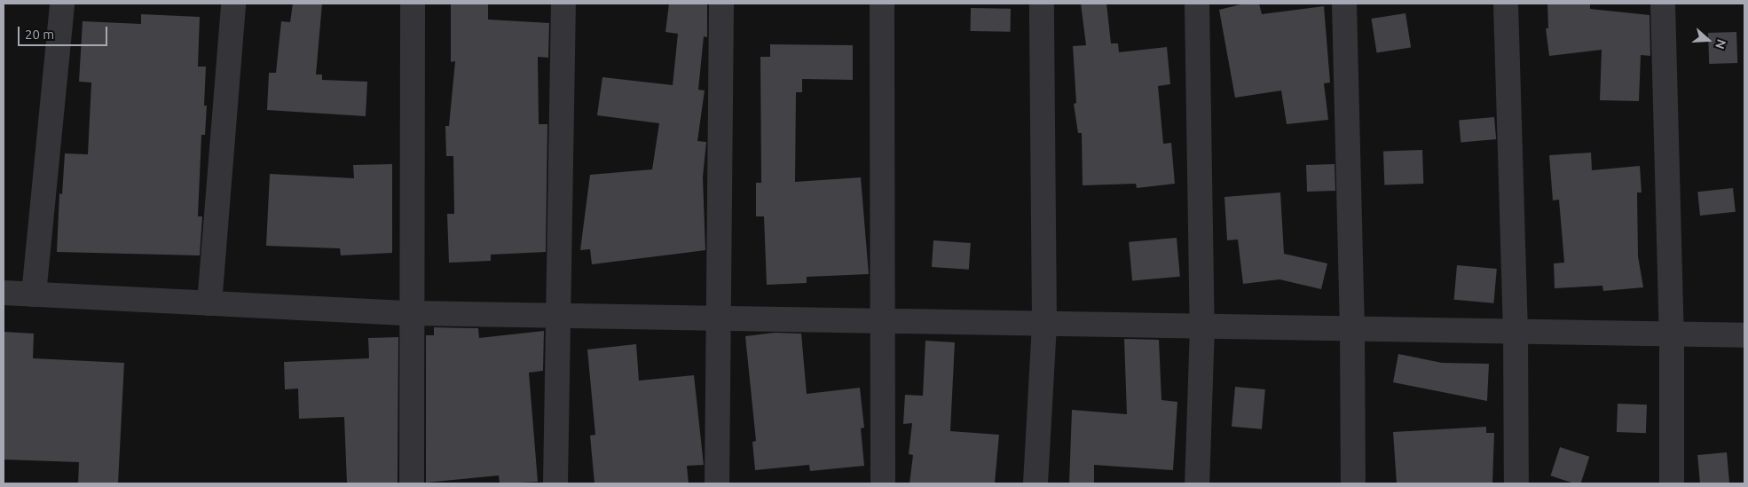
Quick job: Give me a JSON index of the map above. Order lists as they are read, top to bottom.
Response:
{
  "scale_bar": "20 m",
  "north": "right"
}
